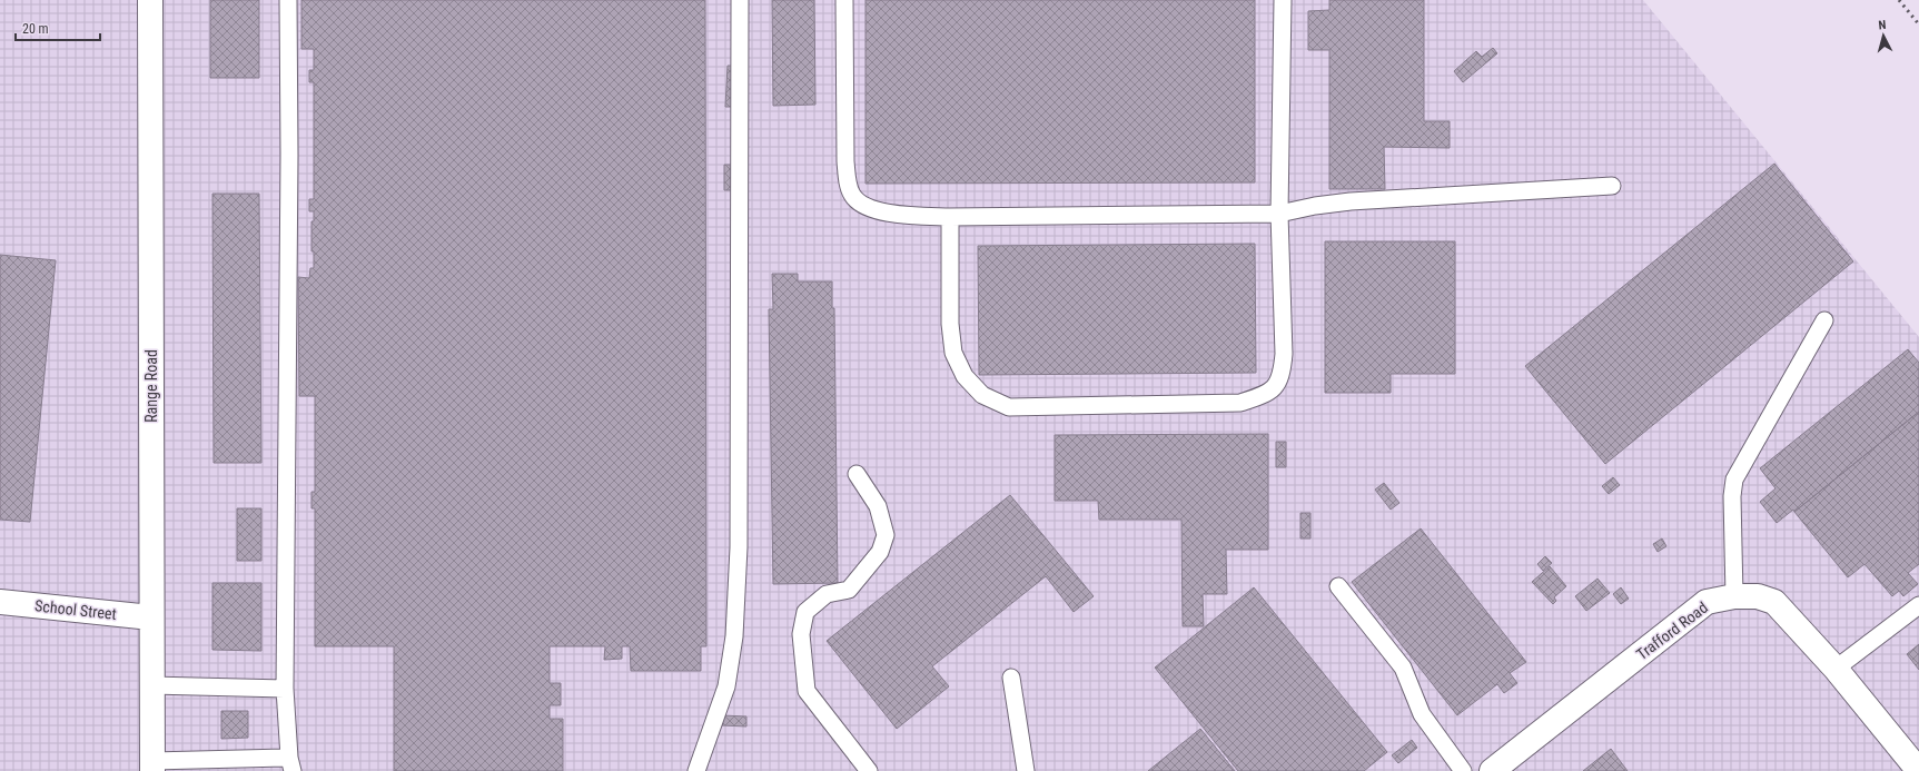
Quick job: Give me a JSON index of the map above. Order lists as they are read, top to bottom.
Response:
{
  "streets": {
    "street": ["Range Road", "School Street", "Trafford Road"]
  },
  "crossings": [
    ["Range Road", "School Street"]
  ],
  "scale_bar": "20 m",
  "north": "top"
}
